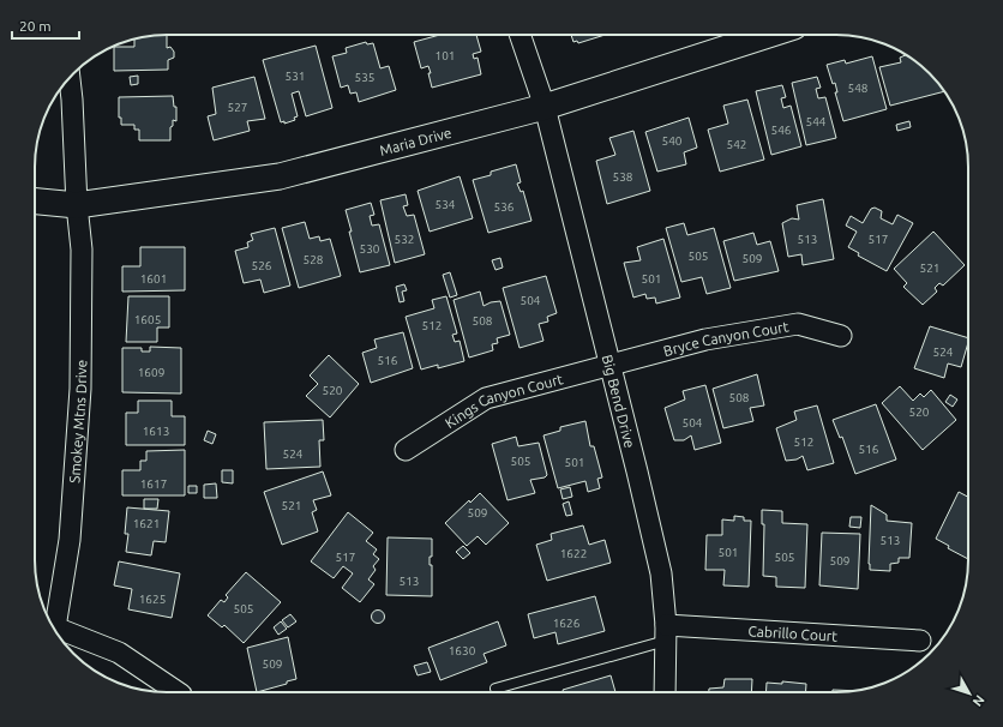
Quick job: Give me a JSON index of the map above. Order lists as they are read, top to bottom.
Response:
{
  "streets": {
    "street": [
      "Maria Drive",
      "Bryce Canyon Court",
      "Kings Canyon Court",
      "Big Bend Drive",
      "Smokey Mtns Drive",
      "Cabrillo Court"
    ]
  },
  "crossings": [
    ["Maria Drive", "Big Bend Drive"],
    ["Maria Drive", "Smokey Mtns Drive"],
    ["Bryce Canyon Court", "Kings Canyon Court"],
    ["Bryce Canyon Court", "Big Bend Drive"],
    ["Kings Canyon Court", "Big Bend Drive"],
    ["Big Bend Drive", "Cabrillo Court"]
  ],
  "house_numbers": [
    "101",
    "531",
    "535",
    "548",
    "527",
    "544",
    "546",
    "540",
    "542",
    "538",
    "534",
    "536",
    "532",
    "513",
    "517",
    "530",
    "505",
    "509",
    "528",
    "526",
    "521",
    "1601",
    "501",
    "504",
    "1605",
    "508",
    "512",
    "524",
    "516",
    "1609",
    "520",
    "508",
    "520",
    "504",
    "1613",
    "512",
    "516",
    "524",
    "505",
    "501",
    "1617",
    "521",
    "509",
    "1621",
    "513",
    "501",
    "1622",
    "517",
    "505",
    "509",
    "513",
    "1625",
    "505",
    "1626",
    "1630",
    "509"
  ],
  "scale_bar": "20 m",
  "north": "bottom right"
}
